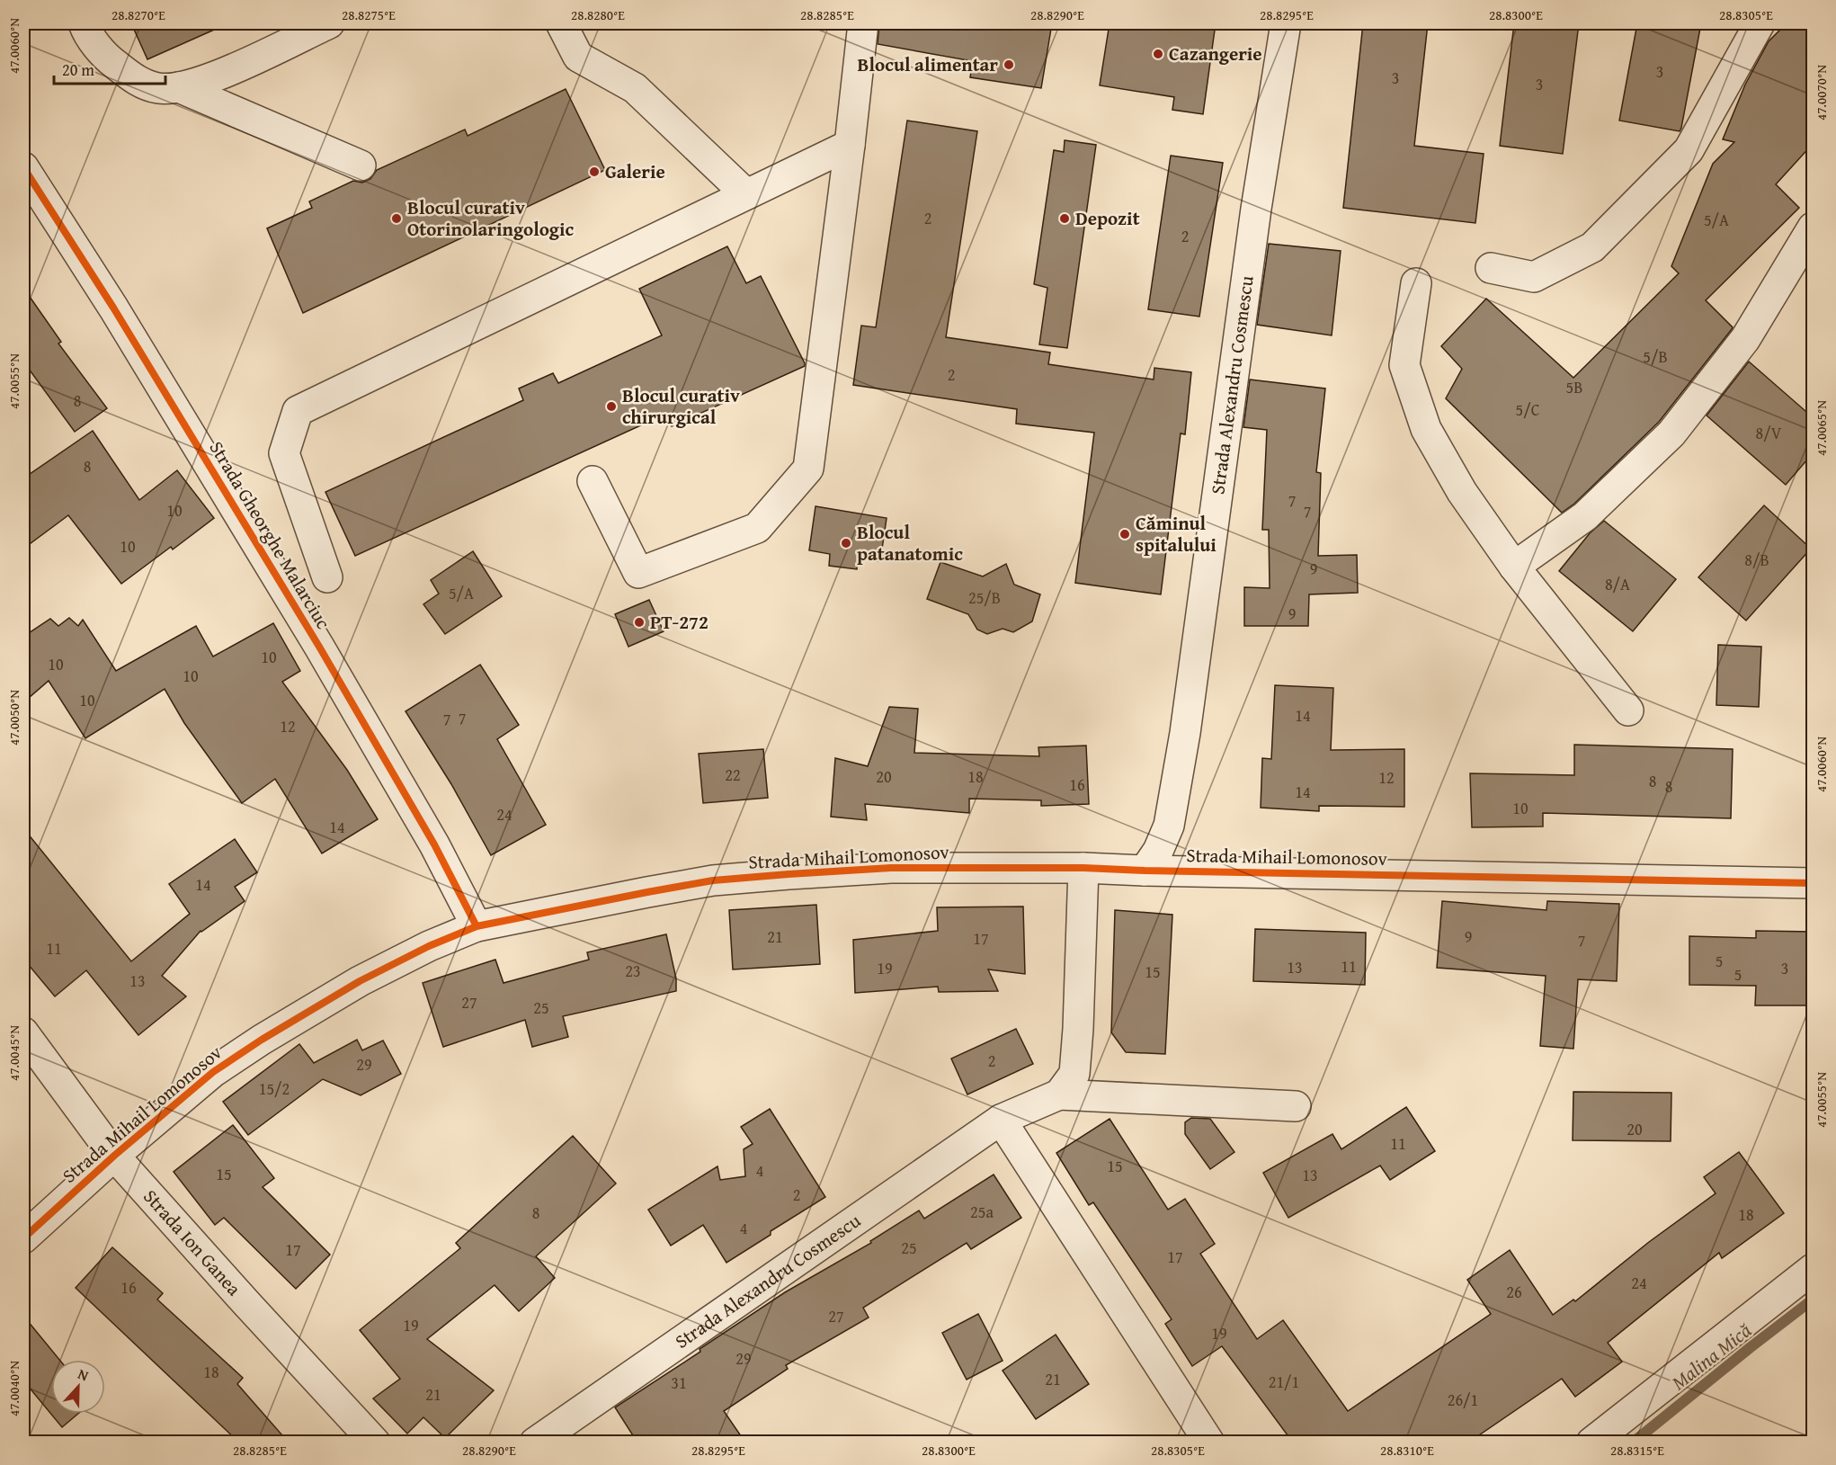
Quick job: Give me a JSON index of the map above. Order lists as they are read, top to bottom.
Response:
{
  "streets": {
    "street": [
      "Strada Alexandru Cosmescu",
      "Strada Gheorghe Malarciuc",
      "Strada Mihail Lomonosov",
      "Strada Ion Ganea"
    ]
  },
  "crossings": [
    ["Strada Alexandru Cosmescu", "Strada Mihail Lomonosov"],
    ["Strada Gheorghe Malarciuc", "Strada Mihail Lomonosov"],
    ["Strada Mihail Lomonosov", "Strada Ion Ganea"]
  ],
  "water": ["Malina Mică"],
  "places": [
    "Cazangerie",
    "Blocul alimentar",
    "Galerie",
    "Blocul curativ Otorinolaringologic",
    "Depozit",
    "Blocul curativ chirurgical",
    "Căminul spitalului",
    "Blocul patanatomic",
    "PT-272"
  ],
  "house_numbers": [
    "3",
    "3",
    "3",
    "2",
    "5/A",
    "2",
    "5/B",
    "2",
    "5B",
    "8",
    "5/C",
    "8/V",
    "8",
    "7",
    "10",
    "7",
    "10",
    "8/B",
    "9",
    "8/A",
    "5/A",
    "25/B",
    "9",
    "10",
    "10",
    "10",
    "10",
    "14",
    "7",
    "7",
    "12",
    "22",
    "20",
    "18",
    "12",
    "8",
    "16",
    "8",
    "14",
    "10",
    "24",
    "14",
    "14",
    "21",
    "9",
    "17",
    "7",
    "11",
    "5",
    "11",
    "13",
    "19",
    "3",
    "23",
    "15",
    "5",
    "13",
    "27",
    "25",
    "2",
    "29",
    "15/2",
    "20",
    "11",
    "15",
    "4",
    "15",
    "13",
    "2",
    "25a",
    "8",
    "18",
    "4",
    "25",
    "17",
    "17",
    "24",
    "16",
    "26",
    "27",
    "19",
    "19",
    "29",
    "18",
    "21",
    "21/1",
    "31",
    "21",
    "26/1"
  ],
  "scale_bar": "20 m",
  "north": "top",
  "coordinates": [
    "28.8270°E",
    "28.8275°E",
    "28.8280°E",
    "28.8285°E",
    "28.8290°E",
    "28.8295°E",
    "28.8300°E",
    "28.8305°E",
    "47.0060°N",
    "47.0070°N",
    "47.0055°N",
    "47.0065°N",
    "47.0050°N",
    "47.0045°N",
    "47.0040°N",
    "28.8310°E",
    "28.8315°E"
  ]
}
